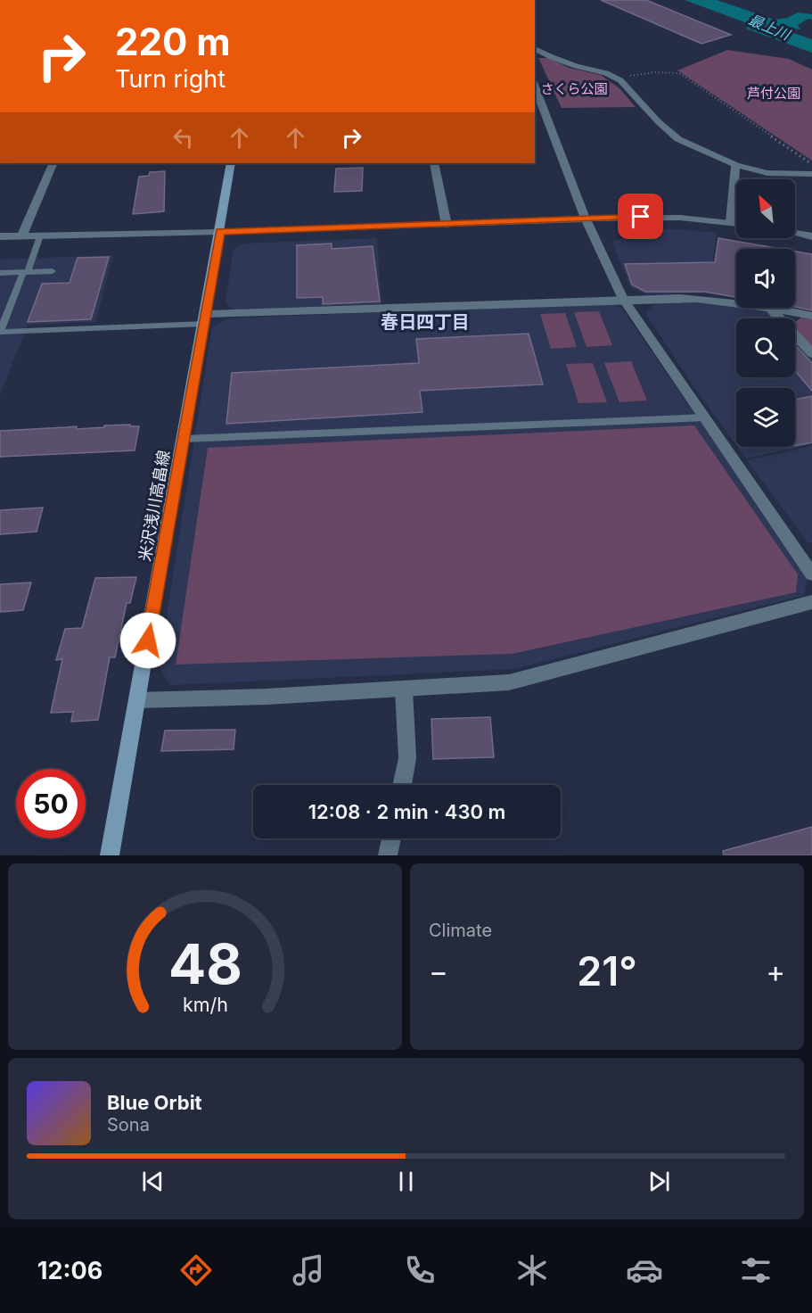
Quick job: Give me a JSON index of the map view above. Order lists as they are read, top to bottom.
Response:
{
  "streets": {
    "main road": ["米沢浅川高畠線"]
  },
  "districts": ["春日四丁目"],
  "water": ["最上川"],
  "parks": ["さくら公園", "芦付公園"],
  "north": "top left",
  "page": {
    "turn": ["220 m", "Turn right"],
    "limit": "50",
    "trip": "12:08 · 2 min · 430 m",
    "tile": "Climate",
    "heat": ["−", "21°", "+"],
    "song": ["Blue Orbit", "Sona"],
    "tabs": "12:06",
    "gauge": ["48", "km/h"]
  }
}
